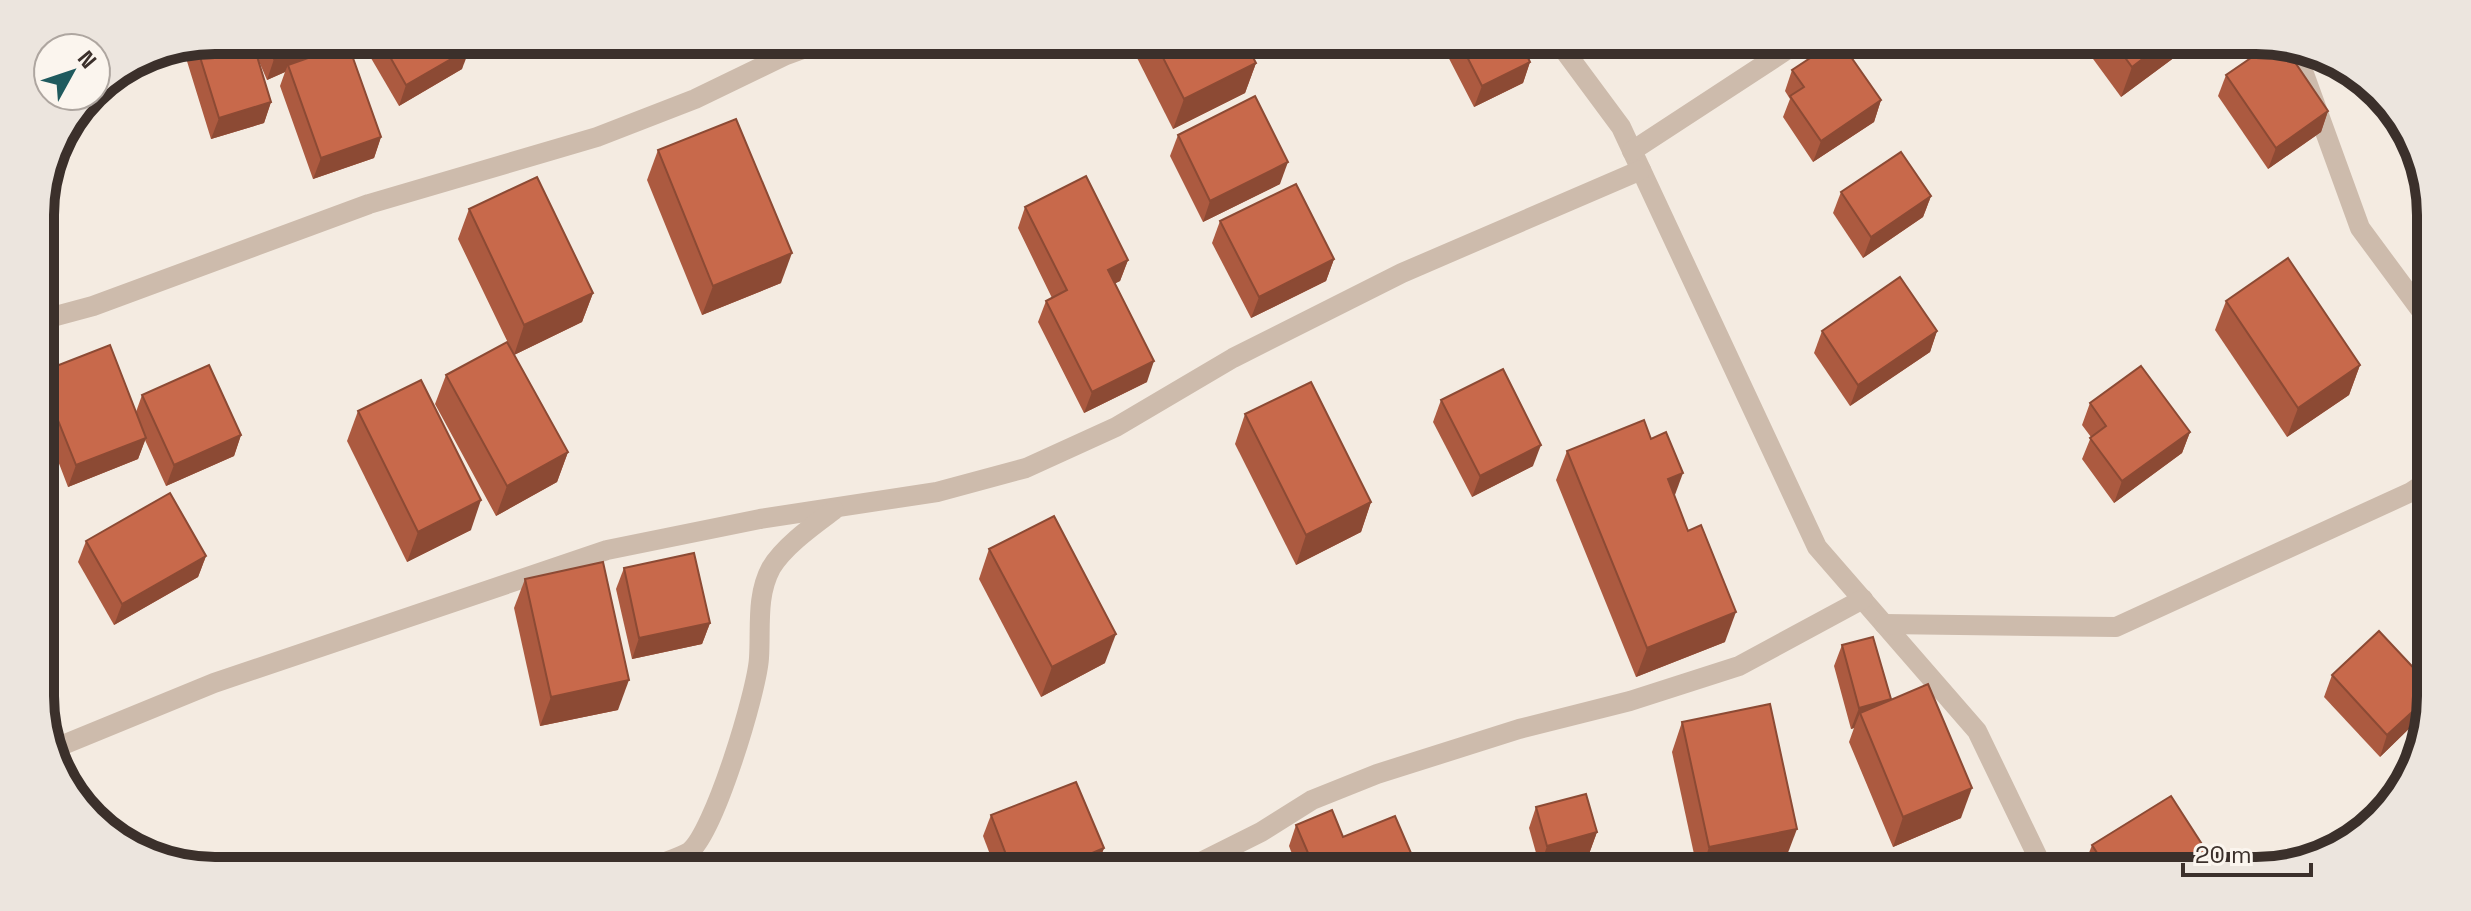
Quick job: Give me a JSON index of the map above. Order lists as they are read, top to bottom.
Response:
{
  "scale_bar": "20 m",
  "north": "top right"
}
